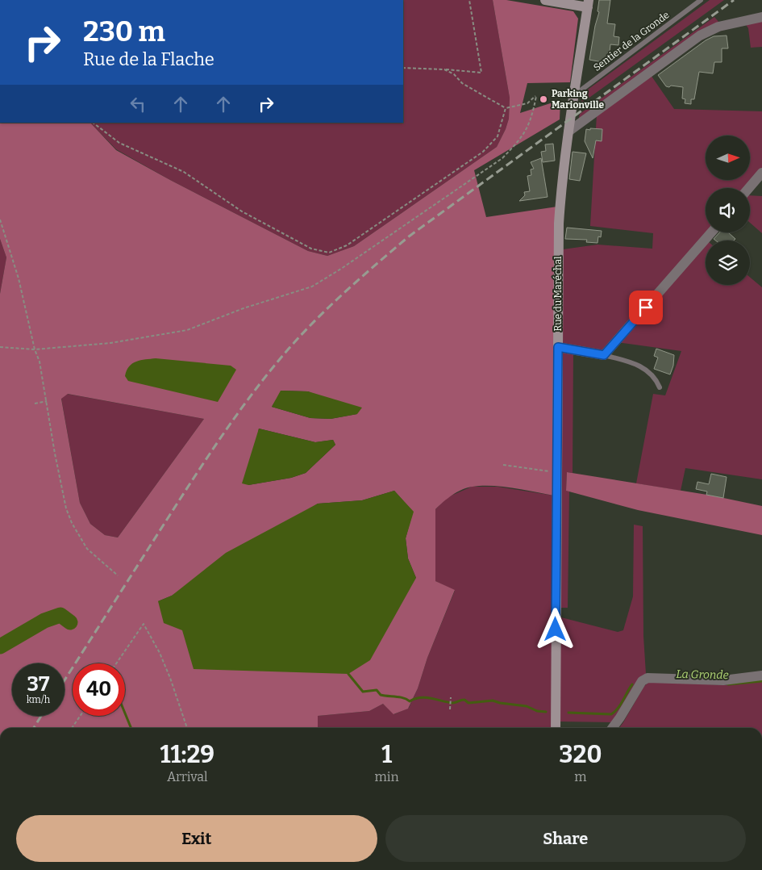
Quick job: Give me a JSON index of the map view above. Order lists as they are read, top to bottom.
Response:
{
  "streets": {
    "street": ["Rue du Maréchal"],
    "lane": ["Sentier de la Gronde"]
  },
  "crossings": [
    ["Sentier de la Gronde", "Rue du Maréchal"]
  ],
  "water": ["La Gronde"],
  "places": ["Parking Marionville"],
  "north": "right",
  "page": {
    "turn": ["230 m", "Rue de la Flache"],
    "speed": "37 km/h",
    "limit": "40",
    "eta": [
      "11:29",
      "Arrival",
      "1",
      "min",
      "320",
      "m"
    ],
    "buttons": ["Exit", "Share"]
  }
}
